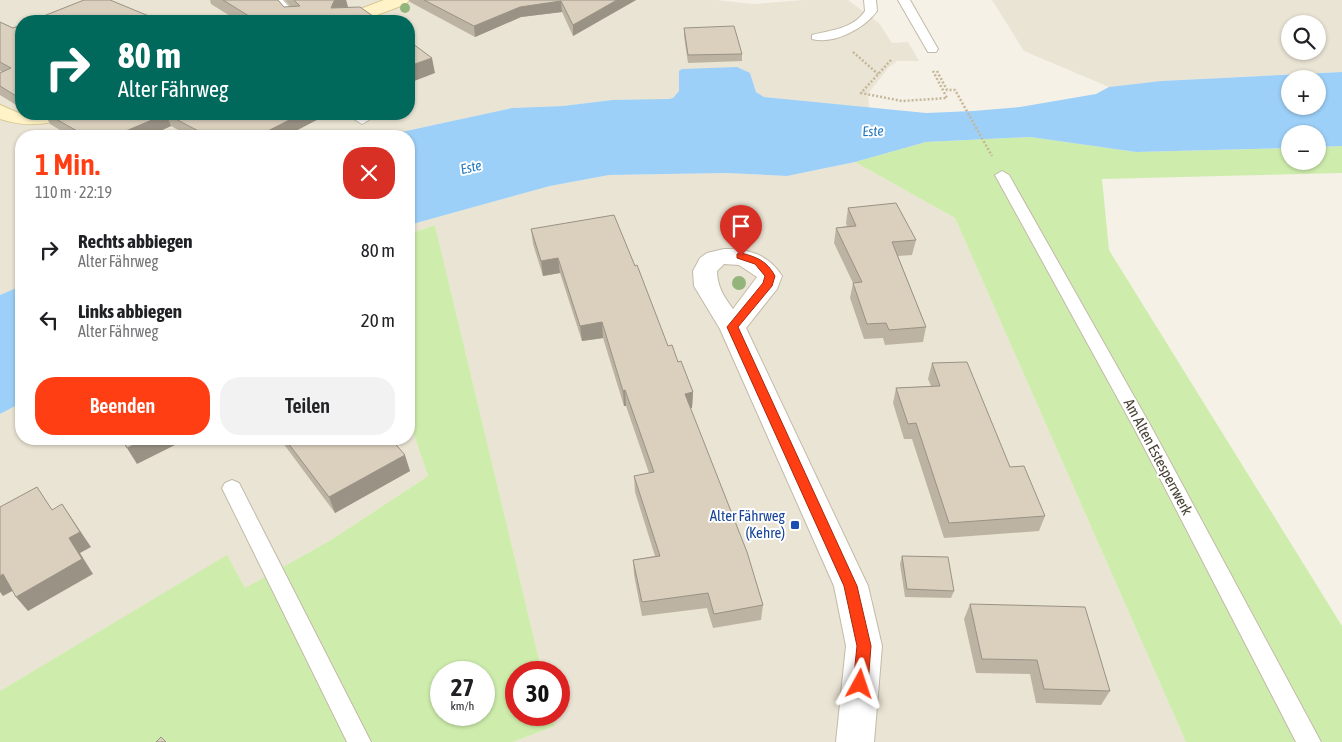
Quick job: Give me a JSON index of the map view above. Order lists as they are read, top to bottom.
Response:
{
  "streets": {
    "lane": ["Am Alten Estesperrwerk"]
  },
  "water": ["Este"],
  "places": {
    "transit": ["Alter Fährweg (Kehre)"]
  },
  "page": {
    "map_buttons": ["+", "−"],
    "turn": ["80 m", "Alter Fährweg"],
    "heading": ["1 Min.", "110 m · 22:19"],
    "list": [
      {
        "name": "Rechts abbiegen",
        "note": "Alter Fährweg",
        "value": "80 m"
      },
      {
        "name": "Links abbiegen",
        "note": "Alter Fährweg",
        "value": "20 m"
      }
    ],
    "buttons": ["Beenden", "Teilen"],
    "speed": "27 km/h",
    "limit": "30"
  }
}
